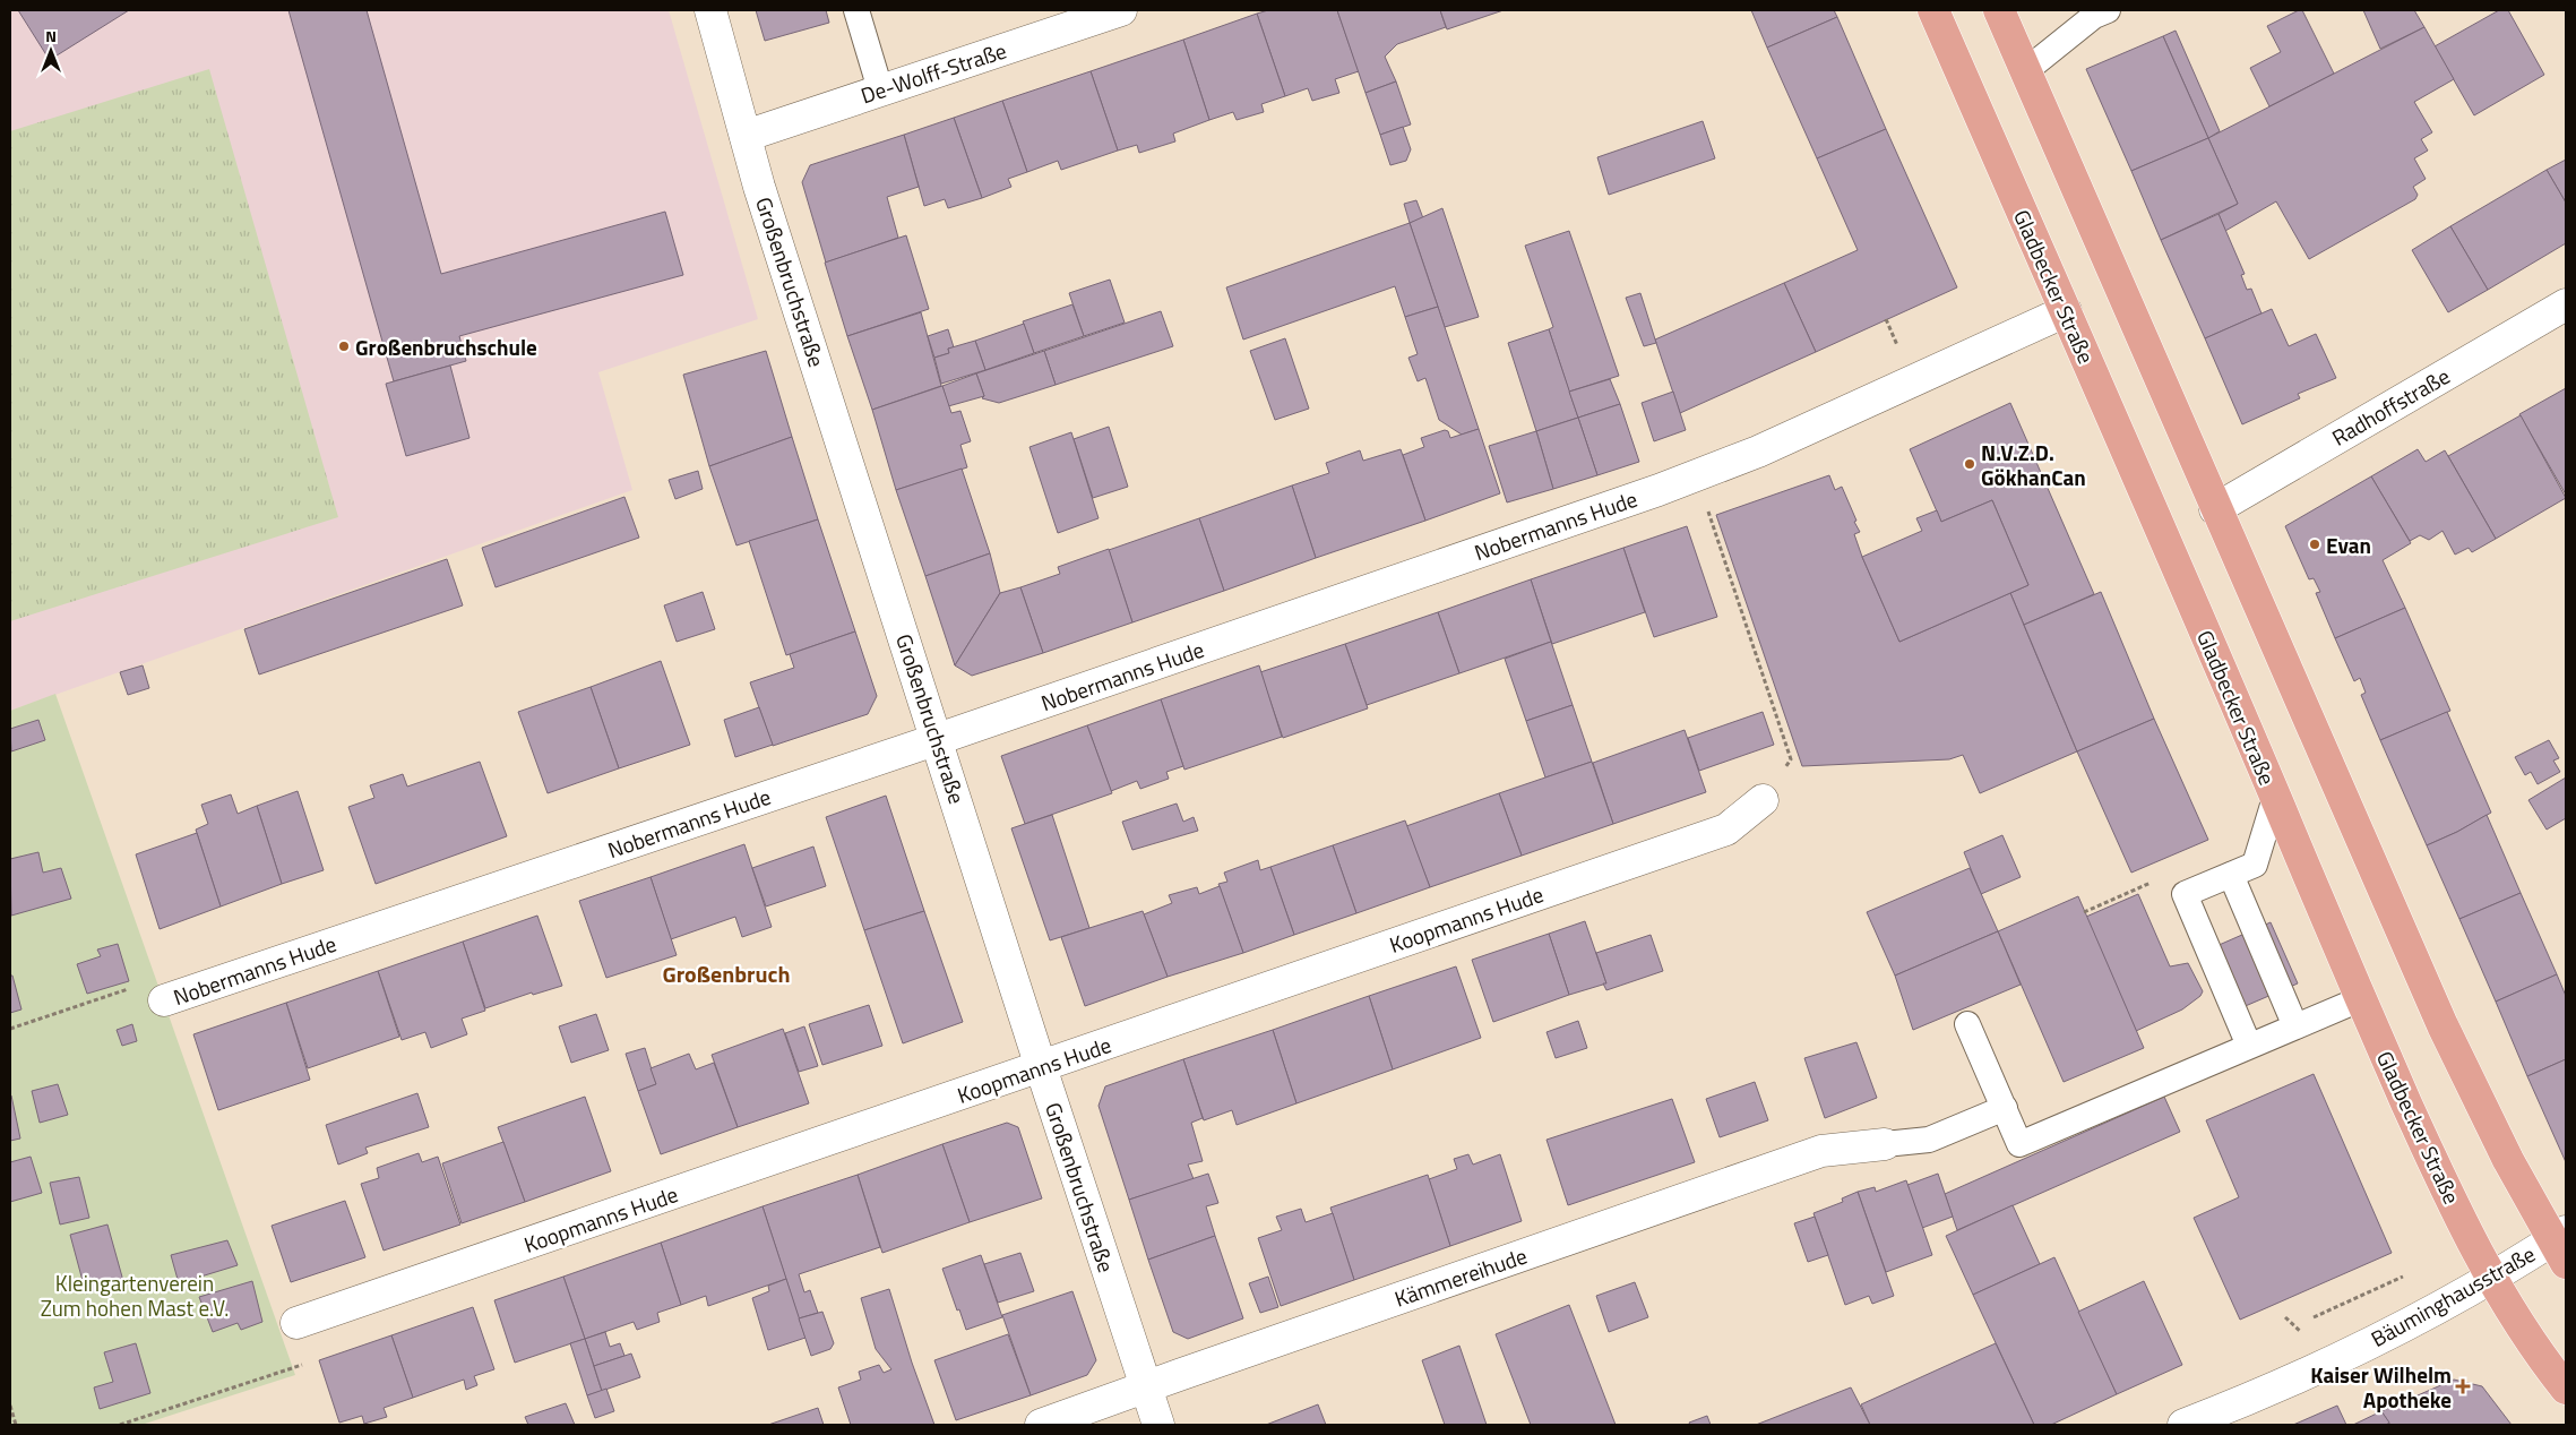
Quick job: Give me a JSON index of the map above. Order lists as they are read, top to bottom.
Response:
{
  "streets": {
    "main road": ["Gladbecker Straße"],
    "street": [
      "De-Wolff-Straße",
      "Großenbruchstraße",
      "Radhoffstraße",
      "Nobermanns Hude",
      "Koopmanns Hude",
      "Kämmereihude",
      "Bäuminghausstraße"
    ]
  },
  "crossings": [
    ["De-Wolff-Straße", "Großenbruchstraße"],
    ["Großenbruchstraße", "Nobermanns Hude"],
    ["Großenbruchstraße", "Koopmanns Hude"],
    ["Großenbruchstraße", "Kämmereihude"],
    ["Gladbecker Straße", "Nobermanns Hude"],
    ["Gladbecker Straße", "Bäuminghausstraße"]
  ],
  "districts": ["Großenbruch"],
  "parks": ["Kleingartenverein Zum hohen Mast e.V."],
  "places": {
    "other": ["Großenbruchschule", "N.V.Z.D. GökhanCan", "Evan"],
    "health": ["Kaiser Wilhelm Apotheke"]
  },
  "north": "top"
}
